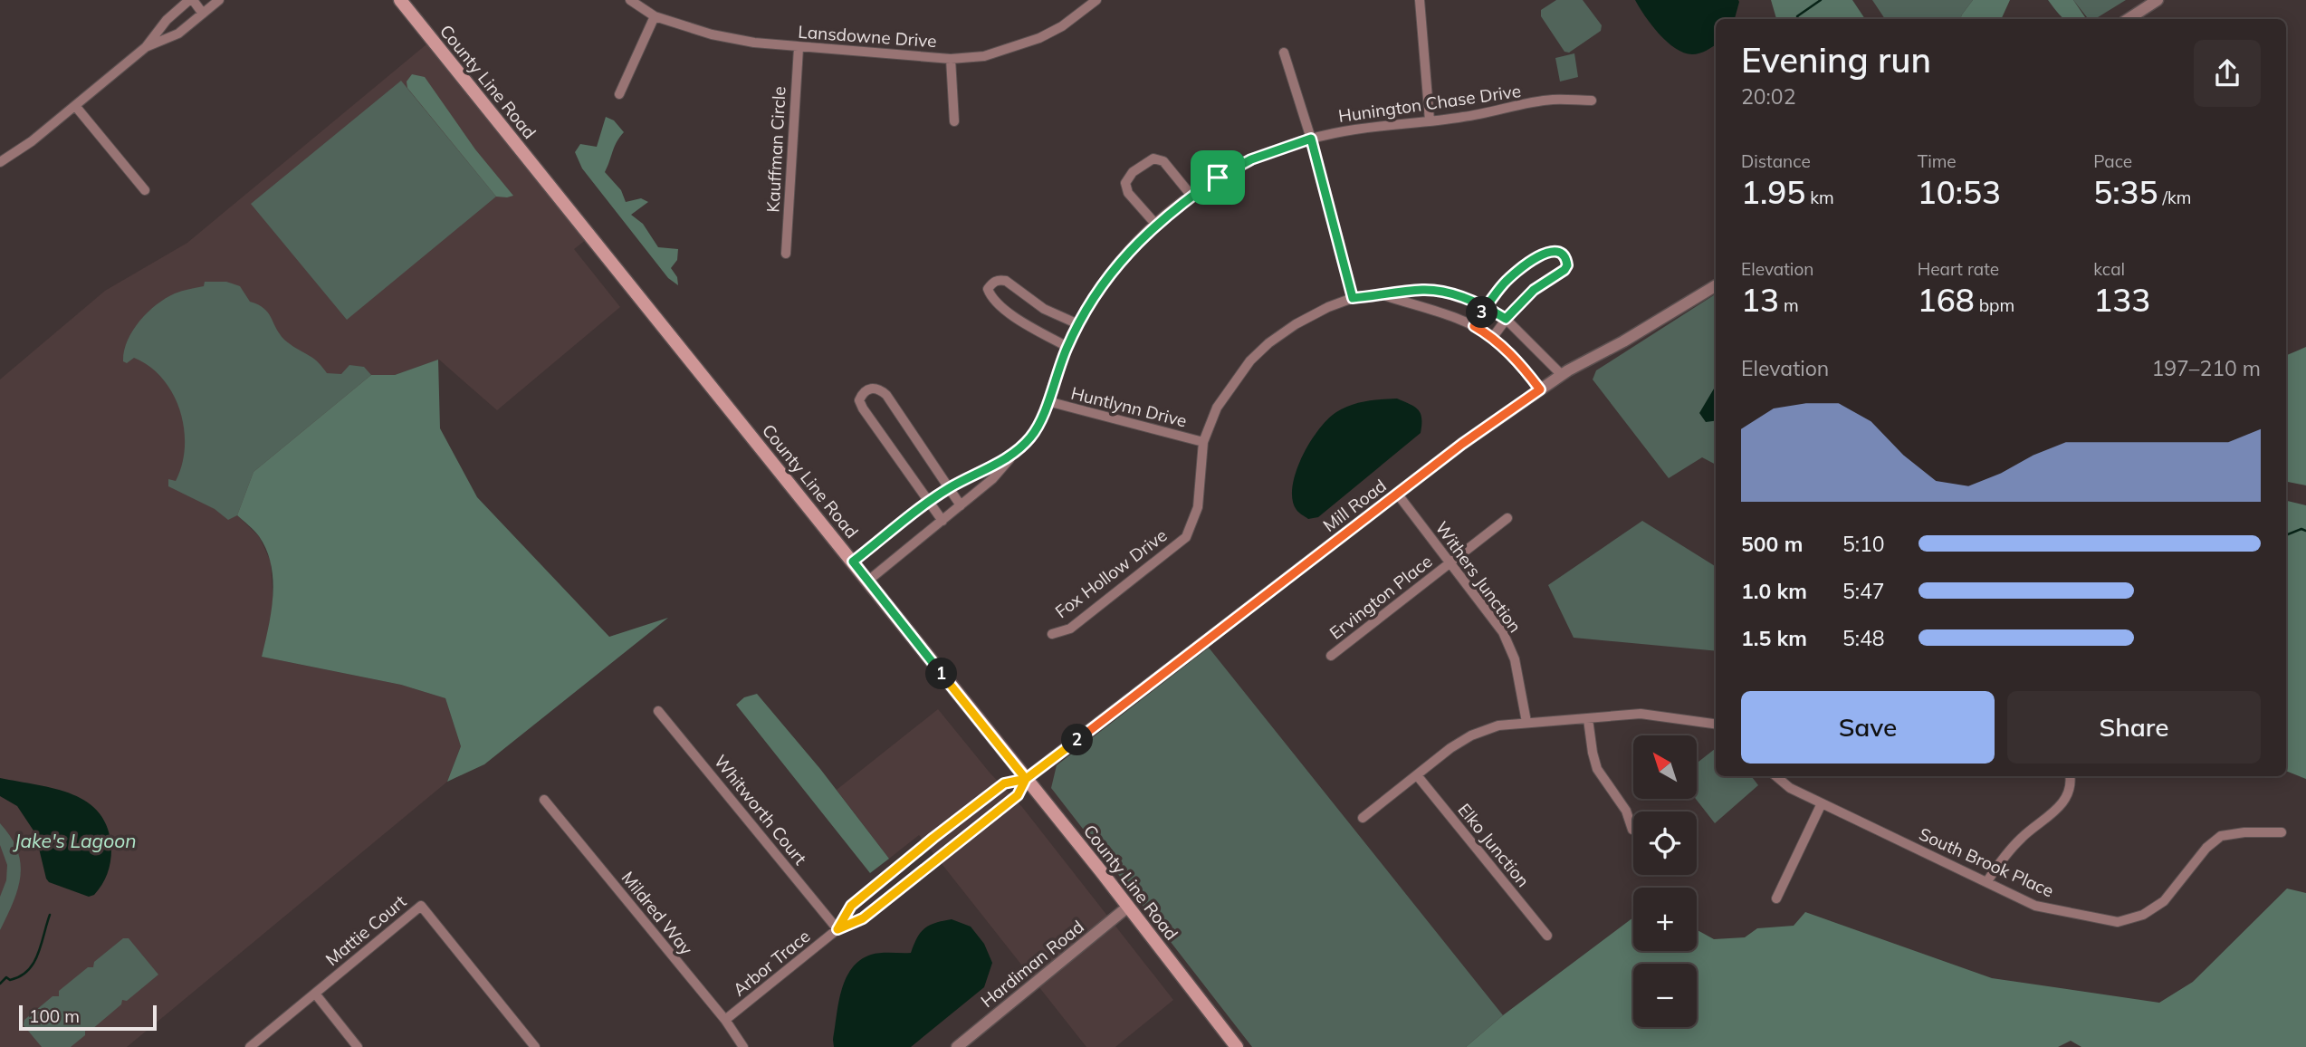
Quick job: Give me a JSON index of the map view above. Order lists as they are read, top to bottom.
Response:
{
  "streets": {
    "main road": ["County Line Road"],
    "street": [
      "Lansdowne Drive",
      "Hunington Chase Drive",
      "Kauffman Circle",
      "Huntlynn Drive",
      "Mill Road",
      "Fox Hollow Drive",
      "Withers Junction",
      "Ervington Place",
      "Whitworth Court",
      "Elko Junction",
      "South Brook Place",
      "Mildred Way",
      "Mattie Court",
      "Arbor Trace",
      "Hardiman Road"
    ]
  },
  "crossings": [
    ["Lansdowne Drive", "Kauffman Circle"],
    ["County Line Road", "Hunington Chase Drive"],
    ["County Line Road", "Mill Road"],
    ["County Line Road", "Arbor Trace"],
    ["County Line Road", "Hardiman Road"],
    ["Hunington Chase Drive", "Huntlynn Drive"],
    ["Huntlynn Drive", "Fox Hollow Drive"],
    ["Mill Road", "Fox Hollow Drive"],
    ["Mill Road", "Withers Junction"],
    ["Mill Road", "Arbor Trace"],
    ["Withers Junction", "Ervington Place"],
    ["Whitworth Court", "Arbor Trace"],
    ["Mildred Way", "Arbor Trace"]
  ],
  "water": ["Jake's Lagoon"],
  "scale_bar": "100 m",
  "north": "top left",
  "page": {
    "heading": ["Evening run", "20:02"],
    "stats": [
      ["Distance", "1.95 km"],
      ["Time", "10:53"],
      ["Pace", "5:35 /km"],
      ["Elevation", "13 m"],
      ["Heart rate", "168 bpm"],
      ["kcal", "133"]
    ],
    "pins": ["3", "1", "2"],
    "chart": ["Elevation", "197–210 m"],
    "list": [
      {
        "name": "500 m",
        "note": "5:10"
      },
      {
        "name": "1.0 km",
        "note": "5:47"
      },
      {
        "name": "1.5 km",
        "note": "5:48"
      }
    ],
    "buttons": ["Save", "Share"],
    "map_buttons": ["+", "−"],
    "scale": "100 m"
  }
}
